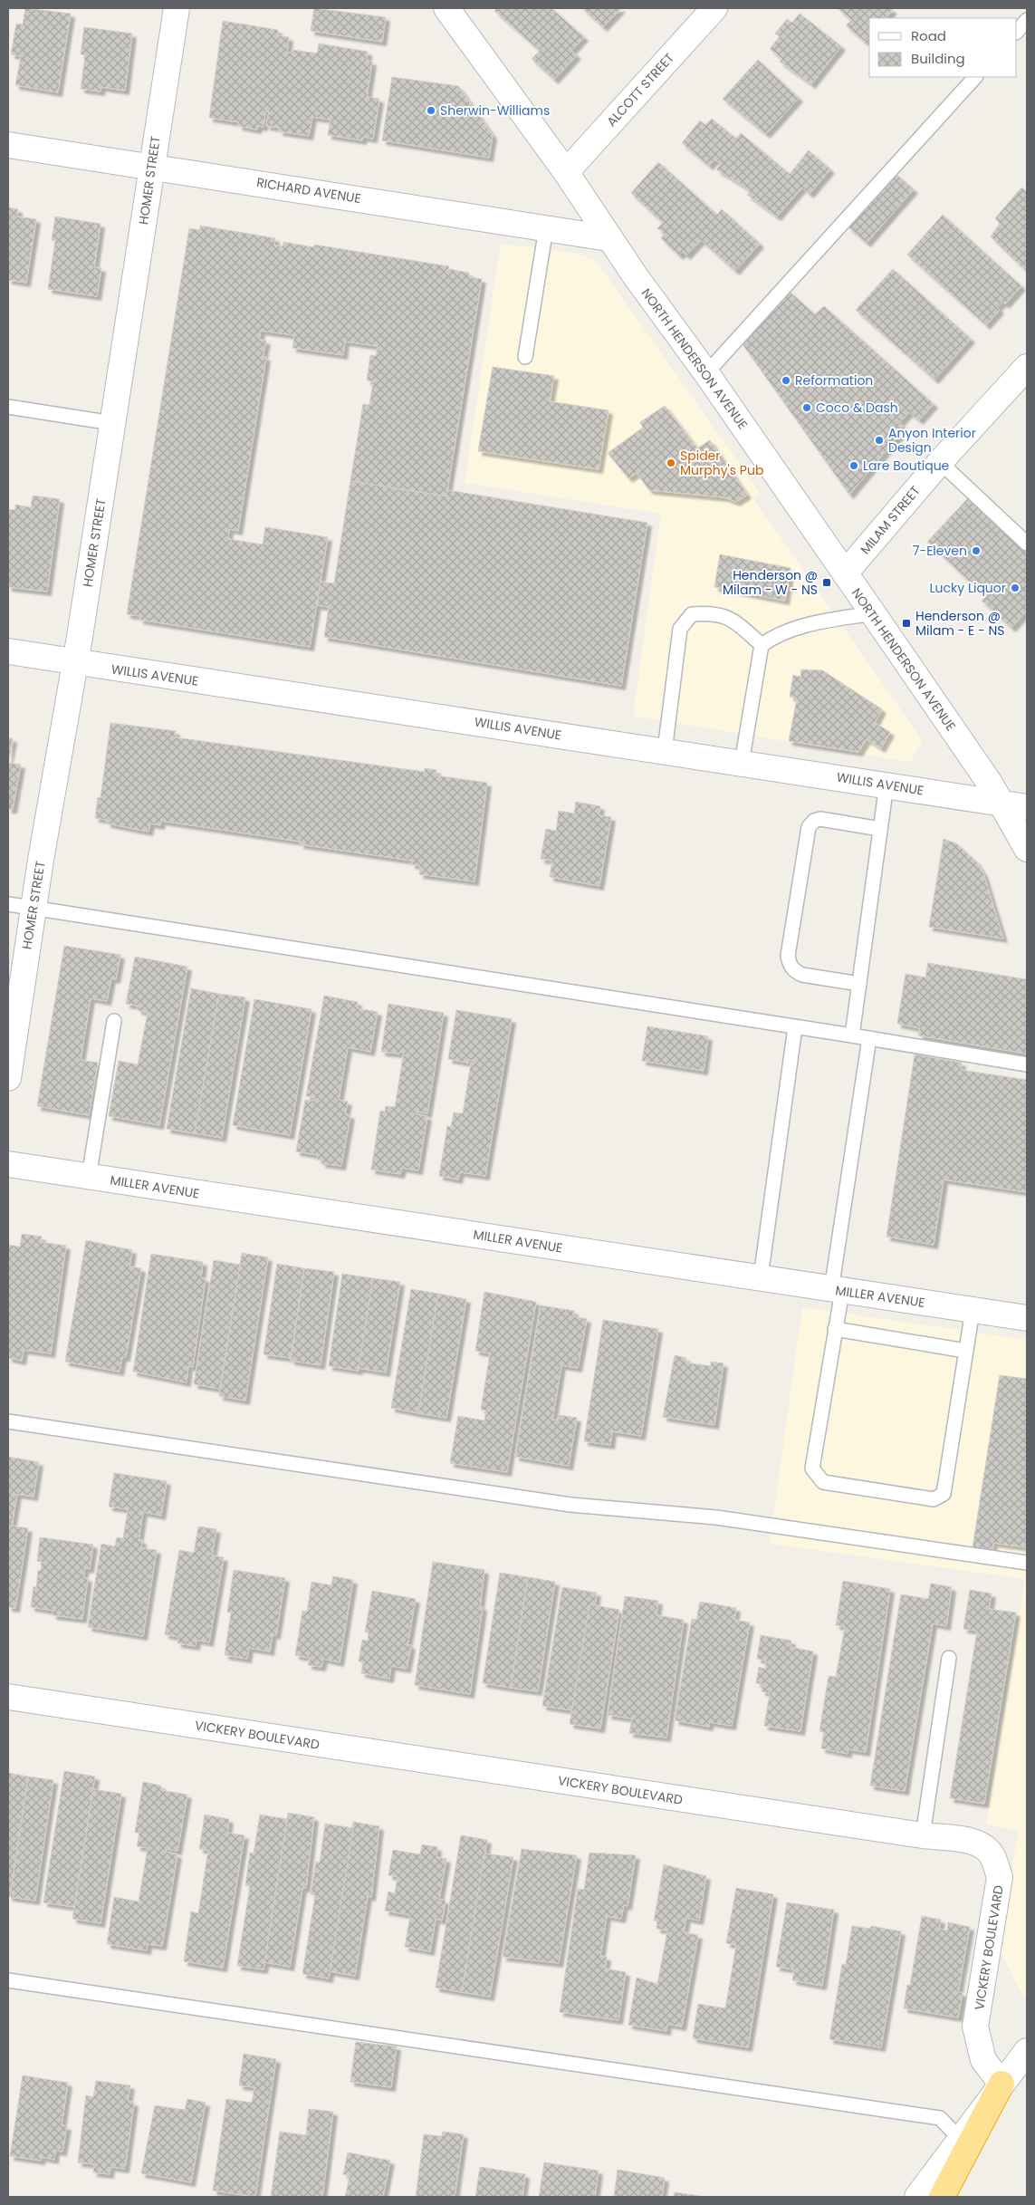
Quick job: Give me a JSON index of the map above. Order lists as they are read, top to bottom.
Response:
{
  "streets": {
    "street": [
      "ALCOTT STREET",
      "HOMER STREET",
      "RICHARD AVENUE",
      "NORTH HENDERSON AVENUE",
      "MILAM STREET",
      "WILLIS AVENUE",
      "MILLER AVENUE",
      "VICKERY BOULEVARD"
    ]
  },
  "crossings": [
    ["ALCOTT STREET", "NORTH HENDERSON AVENUE"],
    ["HOMER STREET", "RICHARD AVENUE"],
    ["HOMER STREET", "WILLIS AVENUE"],
    ["RICHARD AVENUE", "NORTH HENDERSON AVENUE"],
    ["NORTH HENDERSON AVENUE", "MILAM STREET"],
    ["NORTH HENDERSON AVENUE", "WILLIS AVENUE"]
  ],
  "places": {
    "other": [
      "Sherwin-Williams",
      "Reformation",
      "Coco & Dash",
      "Anyon Interior Design",
      "Spider Murphy's Pub",
      "Lare Boutique",
      "7-Eleven",
      "Lucky Liquor"
    ],
    "transit": ["Henderson @ Milam - W - NS", "Henderson @ Milam - E - NS"]
  },
  "legend": ["Road", "Building"]
}
